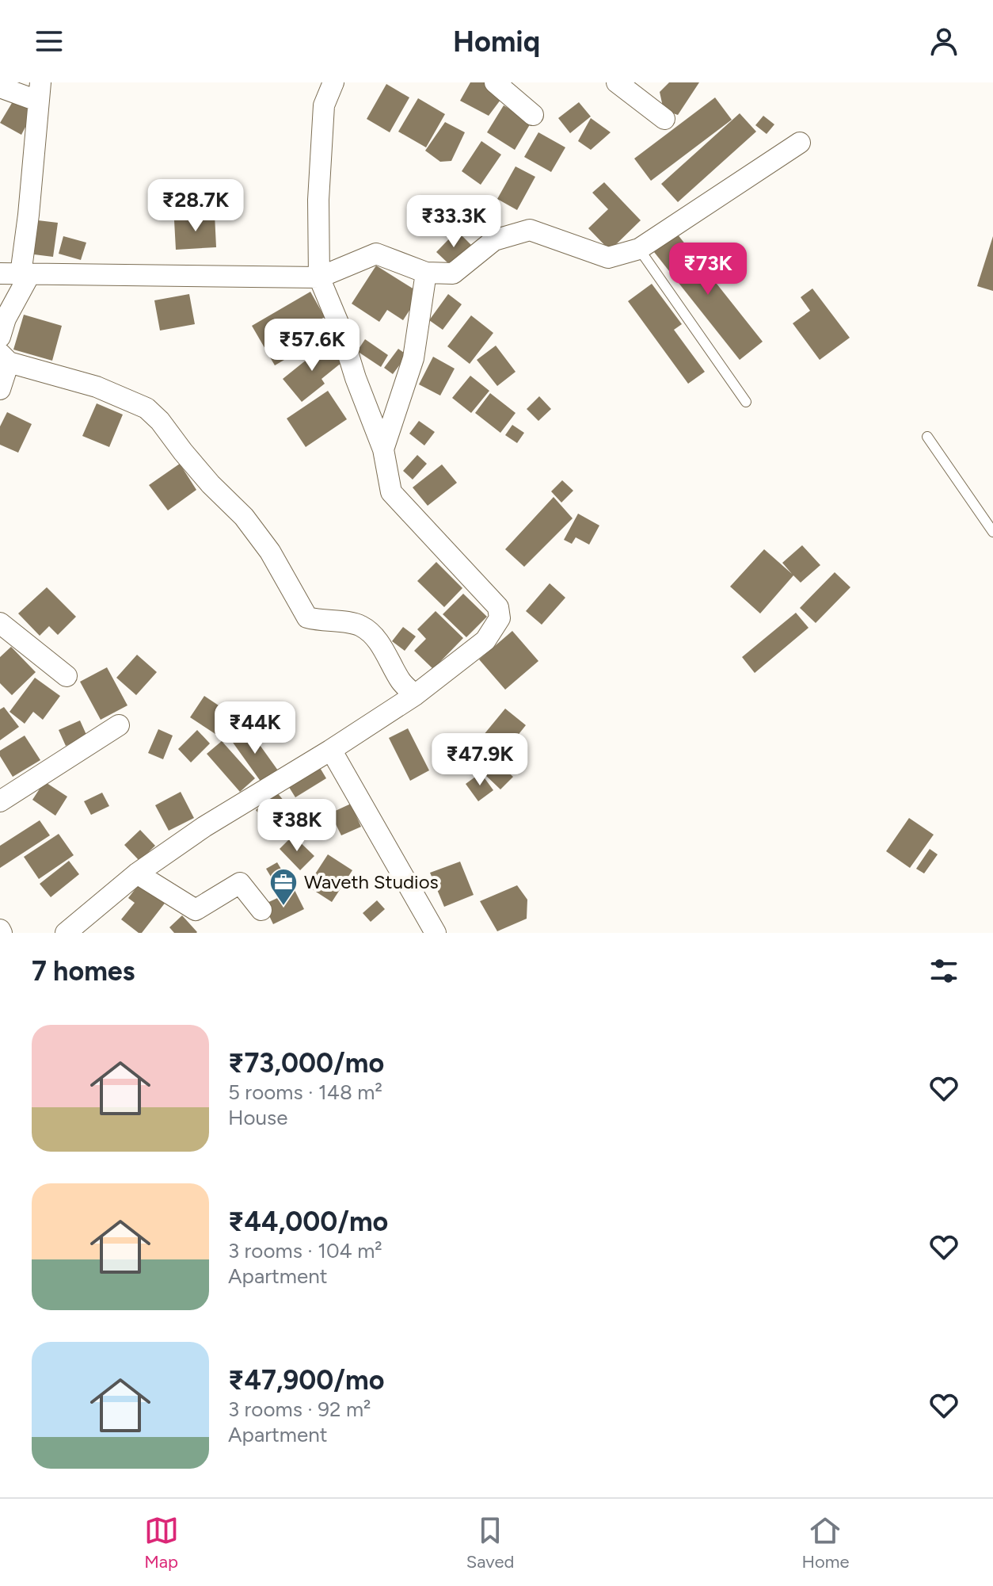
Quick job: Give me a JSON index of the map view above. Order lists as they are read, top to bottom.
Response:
{
  "places": {
    "office": ["Waveth Studios"]
  },
  "page": {
    "header": "Homiq",
    "price": [
      "₹28.7K",
      "₹33.3K",
      "₹73K",
      "₹57.6K",
      "₹44K",
      "₹47.9K",
      "₹38K"
    ],
    "heading": "7 homes",
    "list": [
      {
        "name": "₹73,000/mo",
        "note": "5 rooms · 148 m² · House"
      },
      {
        "name": "₹44,000/mo",
        "note": "3 rooms · 104 m² · Apartment"
      },
      {
        "name": "₹47,900/mo",
        "note": "3 rooms · 92 m² · Apartment"
      }
    ],
    "tabs": ["Map", "Saved", "Home"]
  }
}
